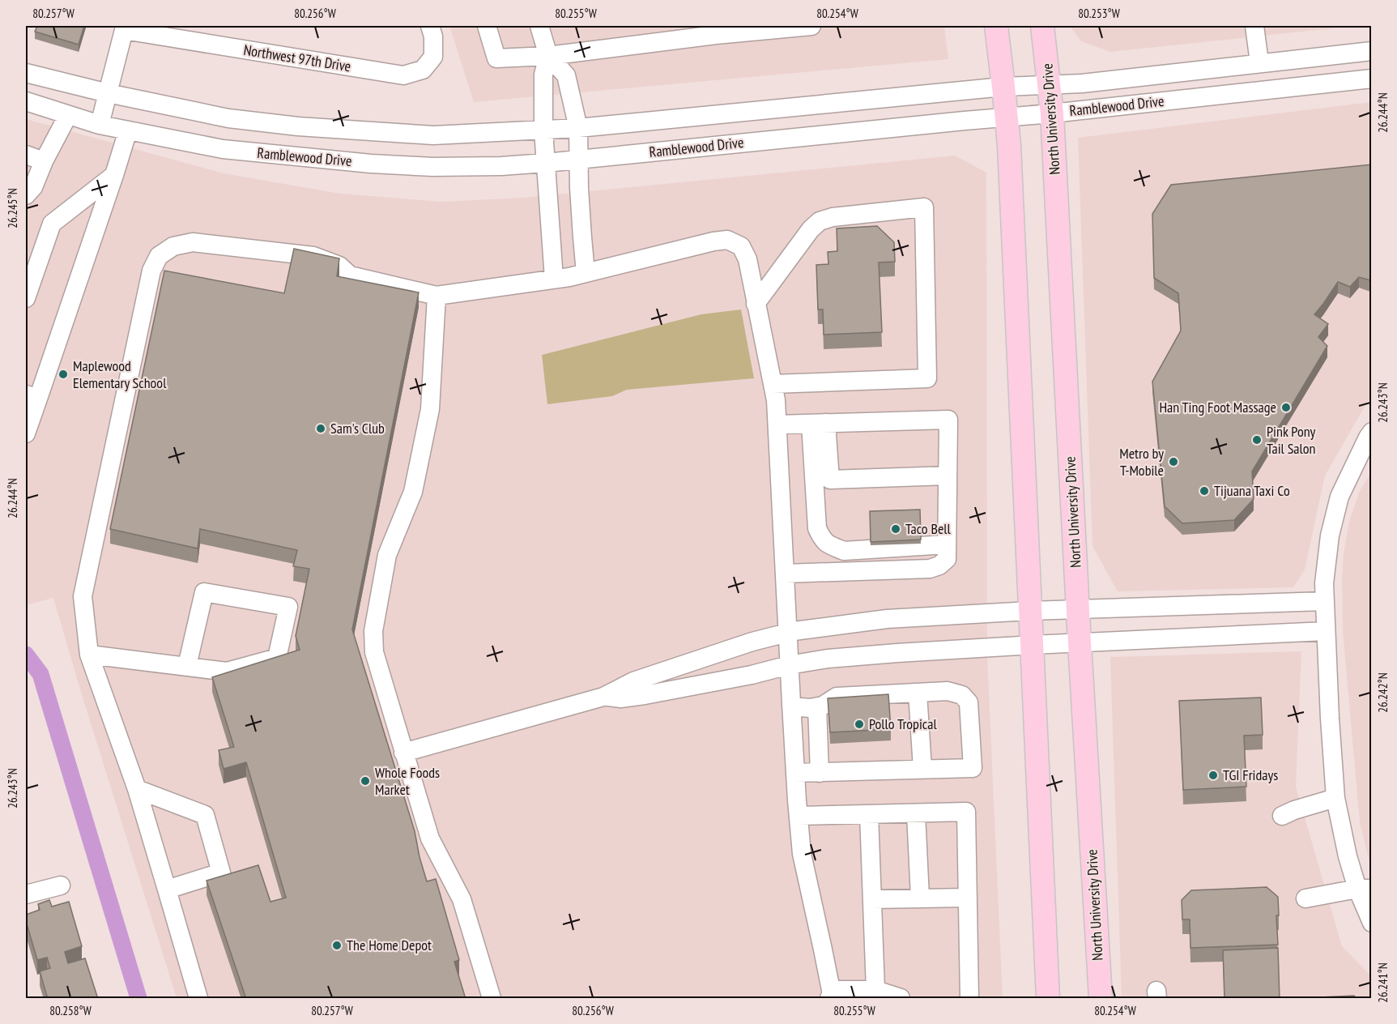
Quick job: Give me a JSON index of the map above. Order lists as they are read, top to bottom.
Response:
{
  "streets": {
    "main road": ["North University Drive"],
    "street": ["Northwest 97th Drive", "Ramblewood Drive"]
  },
  "crossings": [
    ["Northwest 97th Drive", "Ramblewood Drive"],
    ["Ramblewood Drive", "North University Drive"]
  ],
  "places": [
    "Maplewood Elementary School",
    "Han Ting Foot Massage",
    "Sam's Club",
    "Pink Pony Tail Salon",
    "Metro by T-Mobile",
    "Tijuana Taxi Co",
    "Taco Bell",
    "Pollo Tropical",
    "TGI Fridays",
    "Whole Foods Market",
    "The Home Depot"
  ],
  "coordinates": [
    "80.257°W",
    "80.256°W",
    "80.255°W",
    "80.254°W",
    "80.253°W",
    "26.244°N",
    "26.245°N",
    "26.243°N",
    "26.242°N",
    "26.241°N",
    "80.258°W"
  ]
}
